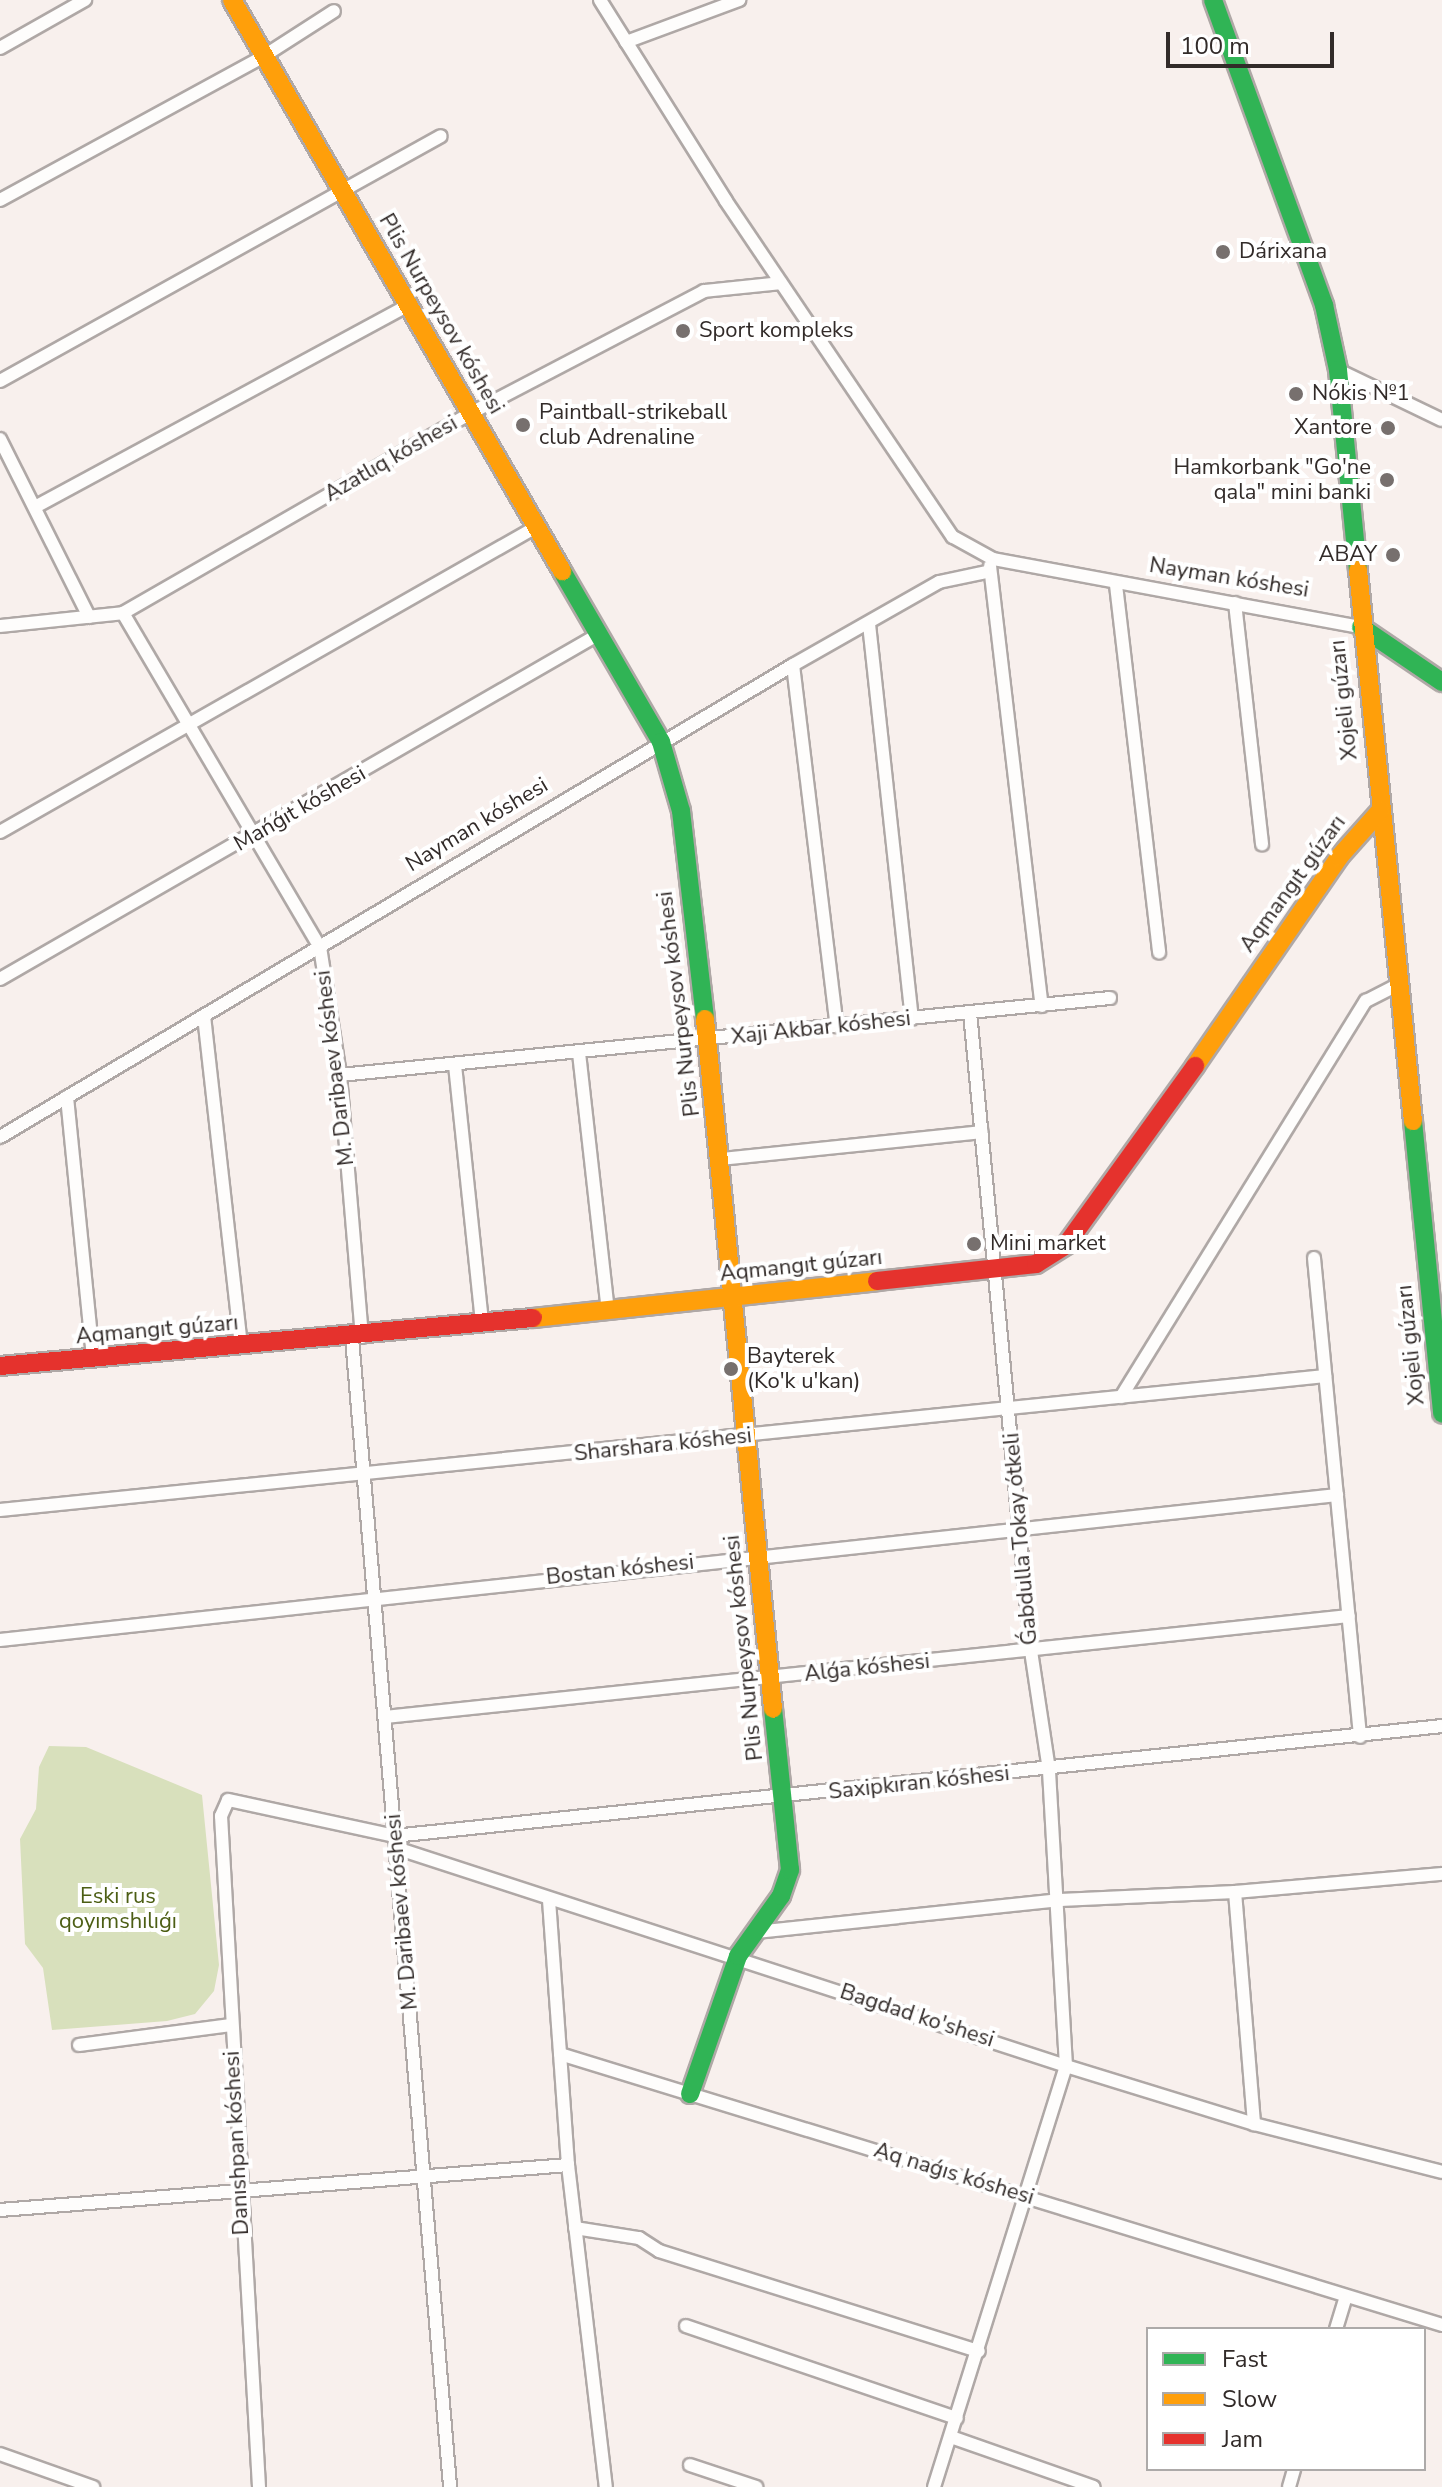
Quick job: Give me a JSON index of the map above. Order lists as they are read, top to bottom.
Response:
{
  "streets": {
    "street": [
      "Plis Nurpeysov kóshesi",
      "Azatlıq kóshesi",
      "Nayman kóshesi",
      "Xojeli gúzarı",
      "Mańǵıt kóshesi",
      "Aqmangıt gúzarı",
      "Xaji Akbar kóshesi",
      "M. Daribaev kóshesi",
      "Sharshara kóshesi",
      "Ǵabdulla Tokay ótkeli",
      "Bostan kóshesi",
      "Alǵa kóshesi",
      "Saxipkıran kóshesi",
      "Bagdad ko'shesi",
      "Danıshpan kóshesi",
      "Aq naǵıs kóshesi"
    ]
  },
  "crossings": [
    ["Plis Nurpeysov kóshesi", "Azatlıq kóshesi"],
    ["Plis Nurpeysov kóshesi", "Nayman kóshesi"],
    ["Plis Nurpeysov kóshesi", "Mańǵıt kóshesi"],
    ["Plis Nurpeysov kóshesi", "Aqmangıt gúzarı"],
    ["Plis Nurpeysov kóshesi", "Xaji Akbar kóshesi"],
    ["Plis Nurpeysov kóshesi", "Sharshara kóshesi"],
    ["Plis Nurpeysov kóshesi", "Bostan kóshesi"],
    ["Plis Nurpeysov kóshesi", "Alǵa kóshesi"],
    ["Plis Nurpeysov kóshesi", "Saxipkıran kóshesi"],
    ["Plis Nurpeysov kóshesi", "Bagdad ko'shesi"],
    ["Plis Nurpeysov kóshesi", "Aq naǵıs kóshesi"],
    ["Azatlıq kóshesi", "Nayman kóshesi"],
    ["Azatlıq kóshesi", "M. Daribaev kóshesi"],
    ["Nayman kóshesi", "Xojeli gúzarı"],
    ["Nayman kóshesi", "M. Daribaev kóshesi"],
    ["Xojeli gúzarı", "Aqmangıt gúzarı"],
    ["Mańǵıt kóshesi", "M. Daribaev kóshesi"],
    ["Aqmangıt gúzarı", "M. Daribaev kóshesi"],
    ["Aqmangıt gúzarı", "Ǵabdulla Tokay ótkeli"],
    ["Xaji Akbar kóshesi", "M. Daribaev kóshesi"],
    ["Xaji Akbar kóshesi", "Ǵabdulla Tokay ótkeli"],
    ["M. Daribaev kóshesi", "Sharshara kóshesi"],
    ["M. Daribaev kóshesi", "Bostan kóshesi"],
    ["M. Daribaev kóshesi", "Alǵa kóshesi"],
    ["M. Daribaev kóshesi", "Saxipkıran kóshesi"],
    ["M. Daribaev kóshesi", "Bagdad ko'shesi"],
    ["M. Daribaev kóshesi", "Danıshpan kóshesi"],
    ["Sharshara kóshesi", "Ǵabdulla Tokay ótkeli"],
    ["Ǵabdulla Tokay ótkeli", "Bostan kóshesi"],
    ["Ǵabdulla Tokay ótkeli", "Alǵa kóshesi"],
    ["Ǵabdulla Tokay ótkeli", "Saxipkıran kóshesi"],
    ["Ǵabdulla Tokay ótkeli", "Bagdad ko'shesi"],
    ["Ǵabdulla Tokay ótkeli", "Aq naǵıs kóshesi"],
    ["Saxipkıran kóshesi", "Bagdad ko'shesi"],
    ["Saxipkıran kóshesi", "Danıshpan kóshesi"],
    ["Bagdad ko'shesi", "Danıshpan kóshesi"]
  ],
  "parks": ["Eski rus qoyımshılıǵı"],
  "places": [
    "Dárixana",
    "Sport kompleks",
    "Nókis №1",
    "Paintball-strikeball club Adrenaline",
    "Xantore",
    "Hamkorbank \"Go'ne qala\" mini banki",
    "ABAY",
    "Mini market",
    "Bayterek (Ko'k u'kan)"
  ],
  "legend": ["Fast", "Slow", "Jam"],
  "scale_bar": "100 m"
}
